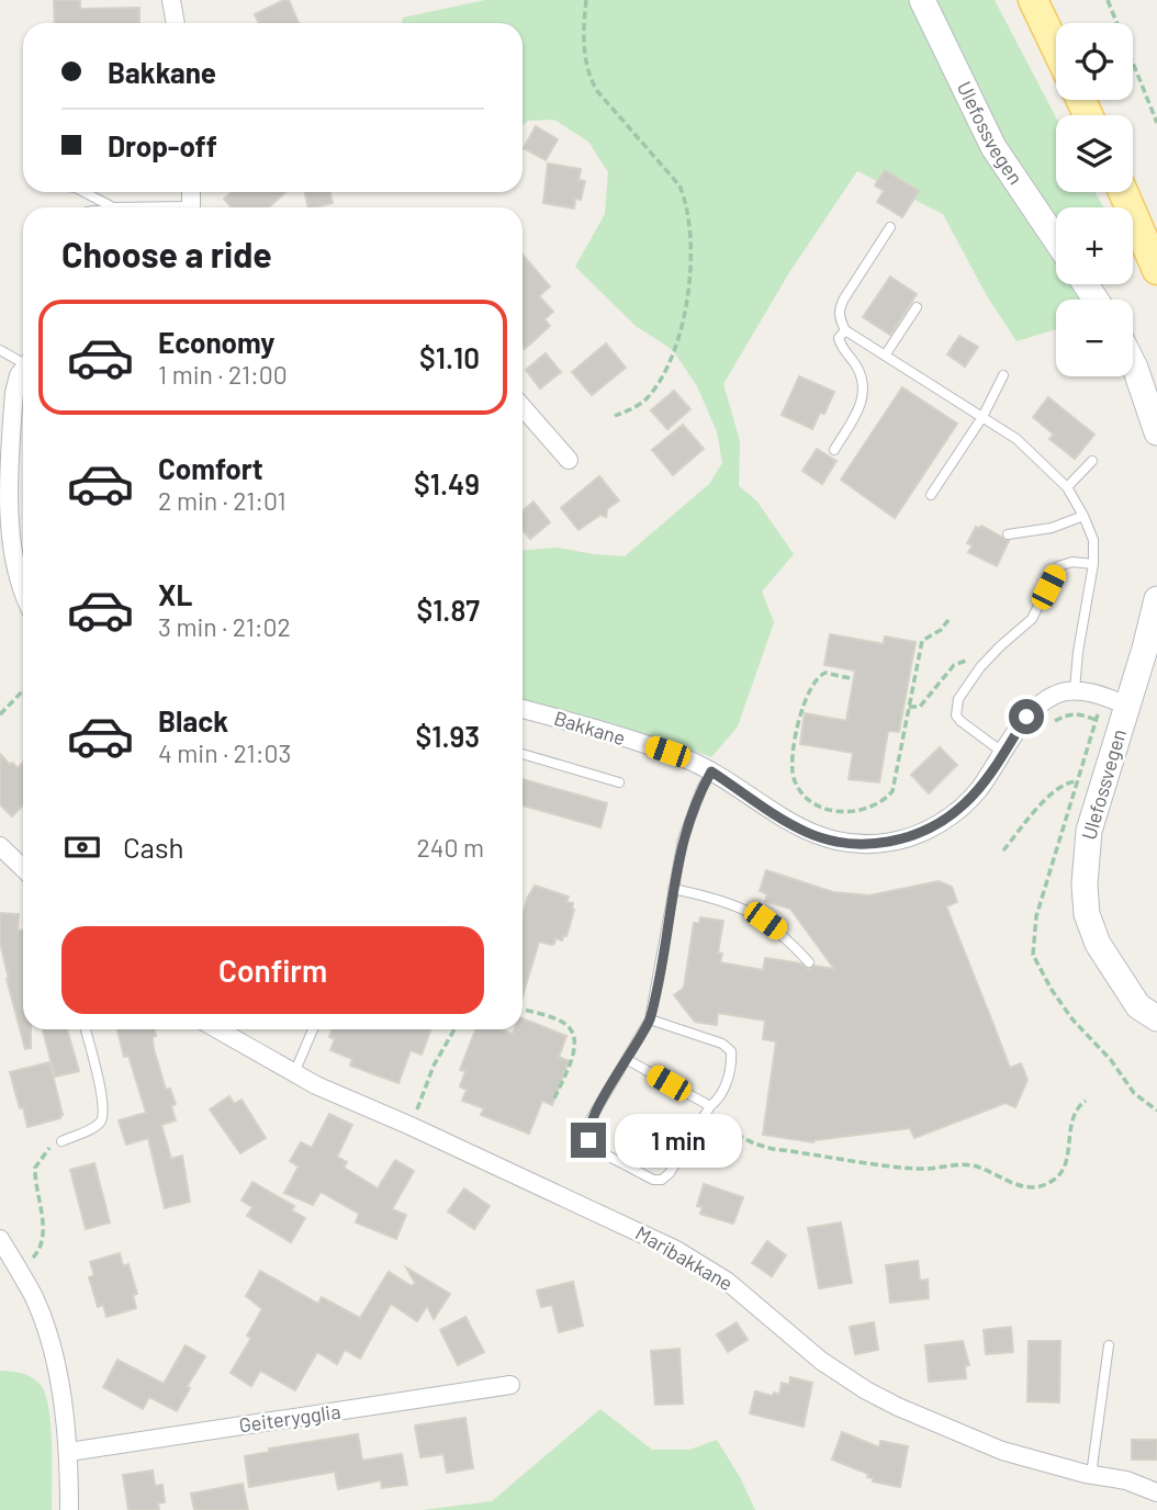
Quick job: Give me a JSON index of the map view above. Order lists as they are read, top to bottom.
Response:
{
  "streets": {
    "street": [
      "Ulefossvegen",
      "Bakkane",
      "Maribakkane",
      "Geiterygglia"
    ]
  },
  "page": {
    "map_buttons": ["+", "−"],
    "banner": ["Bakkane", "Drop-off"],
    "heading": "Choose a ride",
    "list": [
      {
        "name": "Economy",
        "note": "1 min · 21:00",
        "value": "$1.10"
      },
      {
        "name": "Comfort",
        "note": "2 min · 21:01",
        "value": "$1.49"
      },
      {
        "name": "XL",
        "note": "3 min · 21:02",
        "value": "$1.87"
      },
      {
        "name": "Black",
        "note": "4 min · 21:03",
        "value": "$1.93"
      }
    ],
    "pay": ["Cash", "240 m"],
    "buttons": "Confirm",
    "bubble": "1 min"
  }
}
